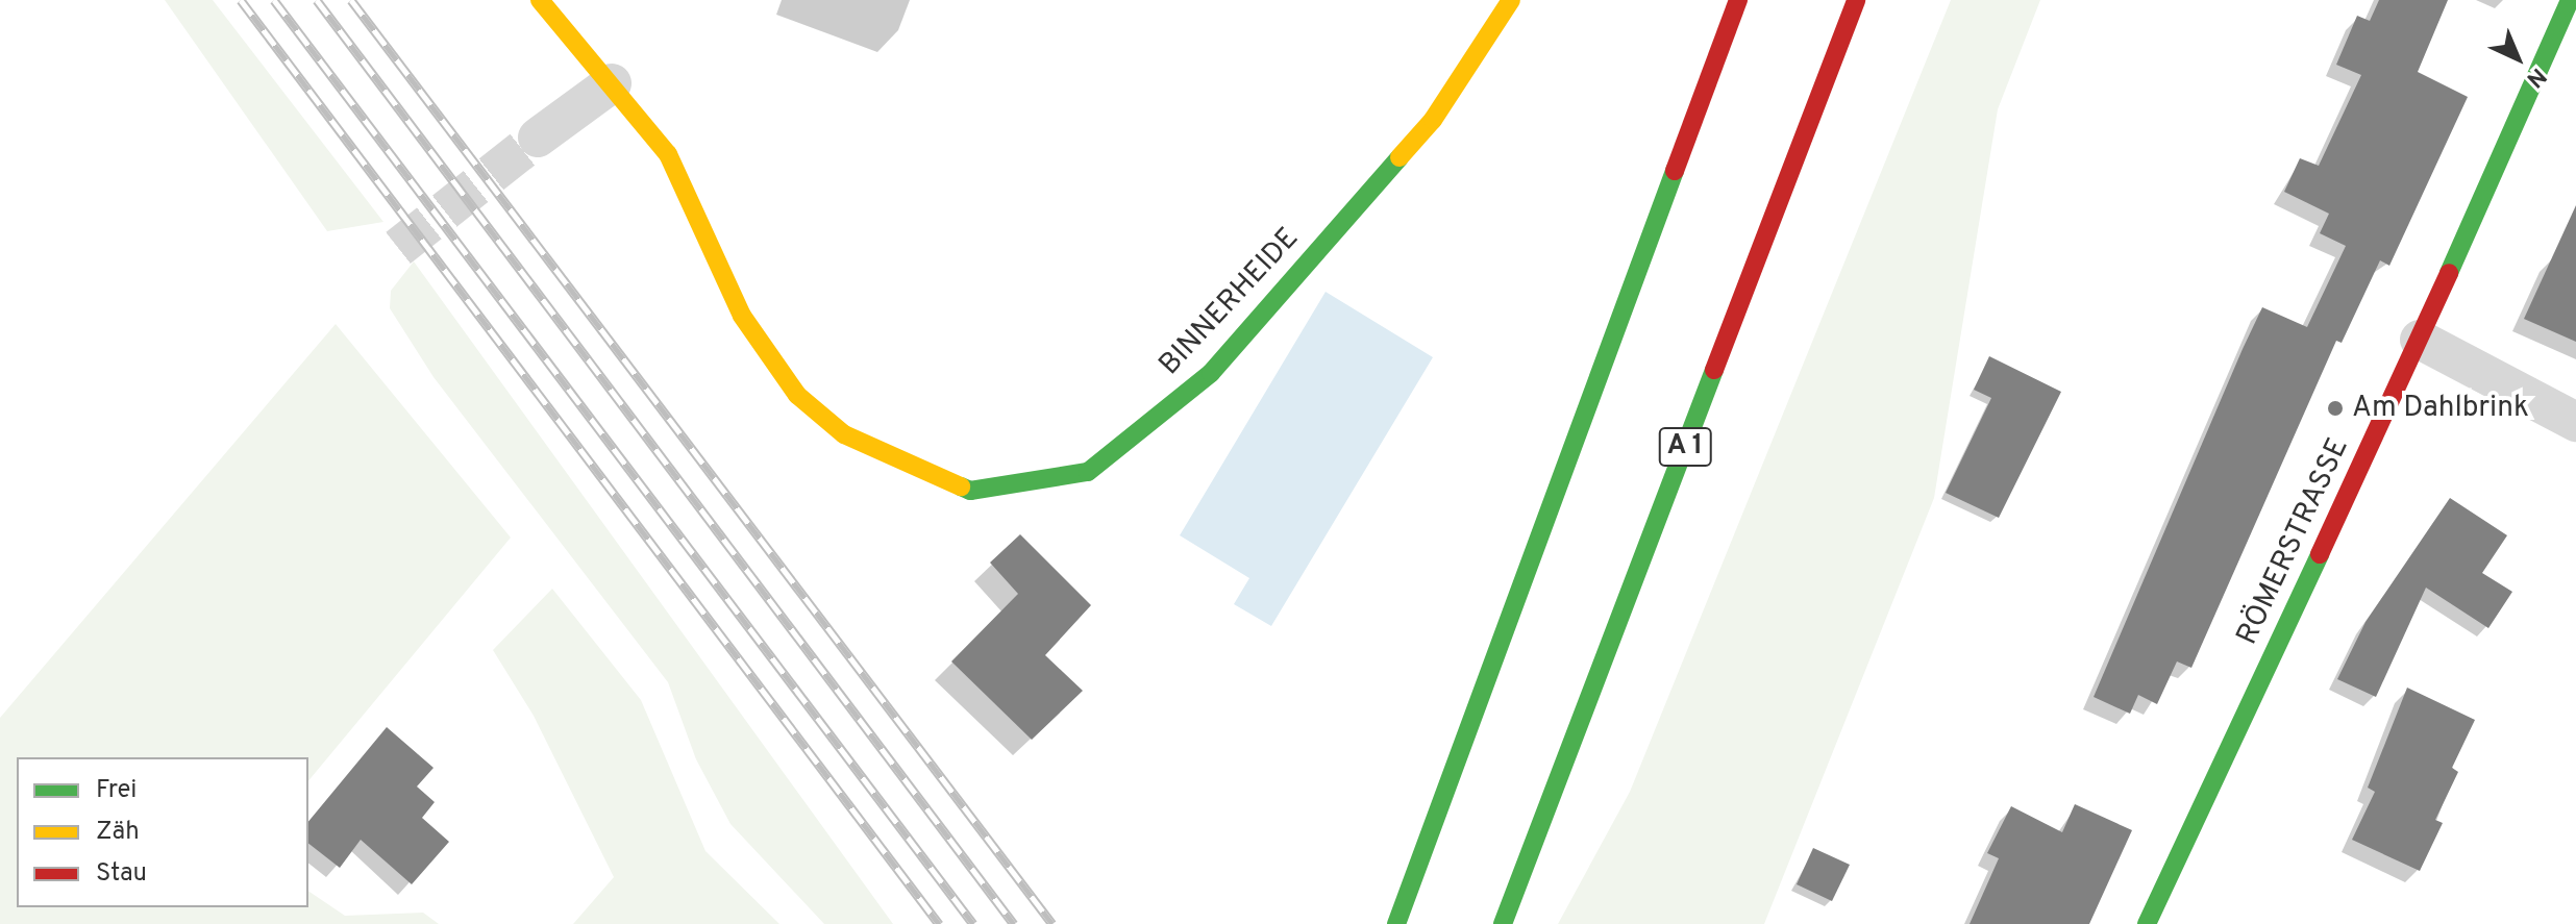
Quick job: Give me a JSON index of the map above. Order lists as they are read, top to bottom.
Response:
{
  "streets": {
    "main road": ["BINNERHEIDE", "A 1", "RÖMERSTRASSE"]
  },
  "places": ["Am Dahlbrink"],
  "legend": ["Frei", "Zäh", "Stau"],
  "north": "bottom right"
}
